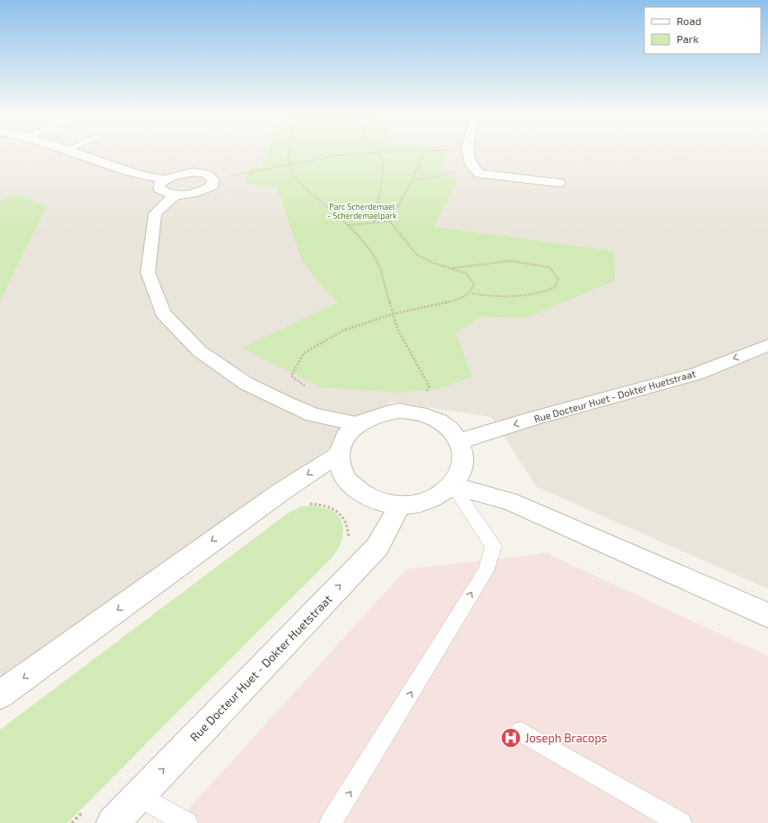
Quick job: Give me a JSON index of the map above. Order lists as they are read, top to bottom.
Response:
{
  "streets": {
    "street": ["Rue Docteur Huet - Dokter Huetstraat"]
  },
  "parks": ["Parc Scherdemael - Scherdemaelpark"],
  "places": {
    "hospital": ["Joseph Bracops"]
  },
  "legend": ["Road", "Park"]
}
